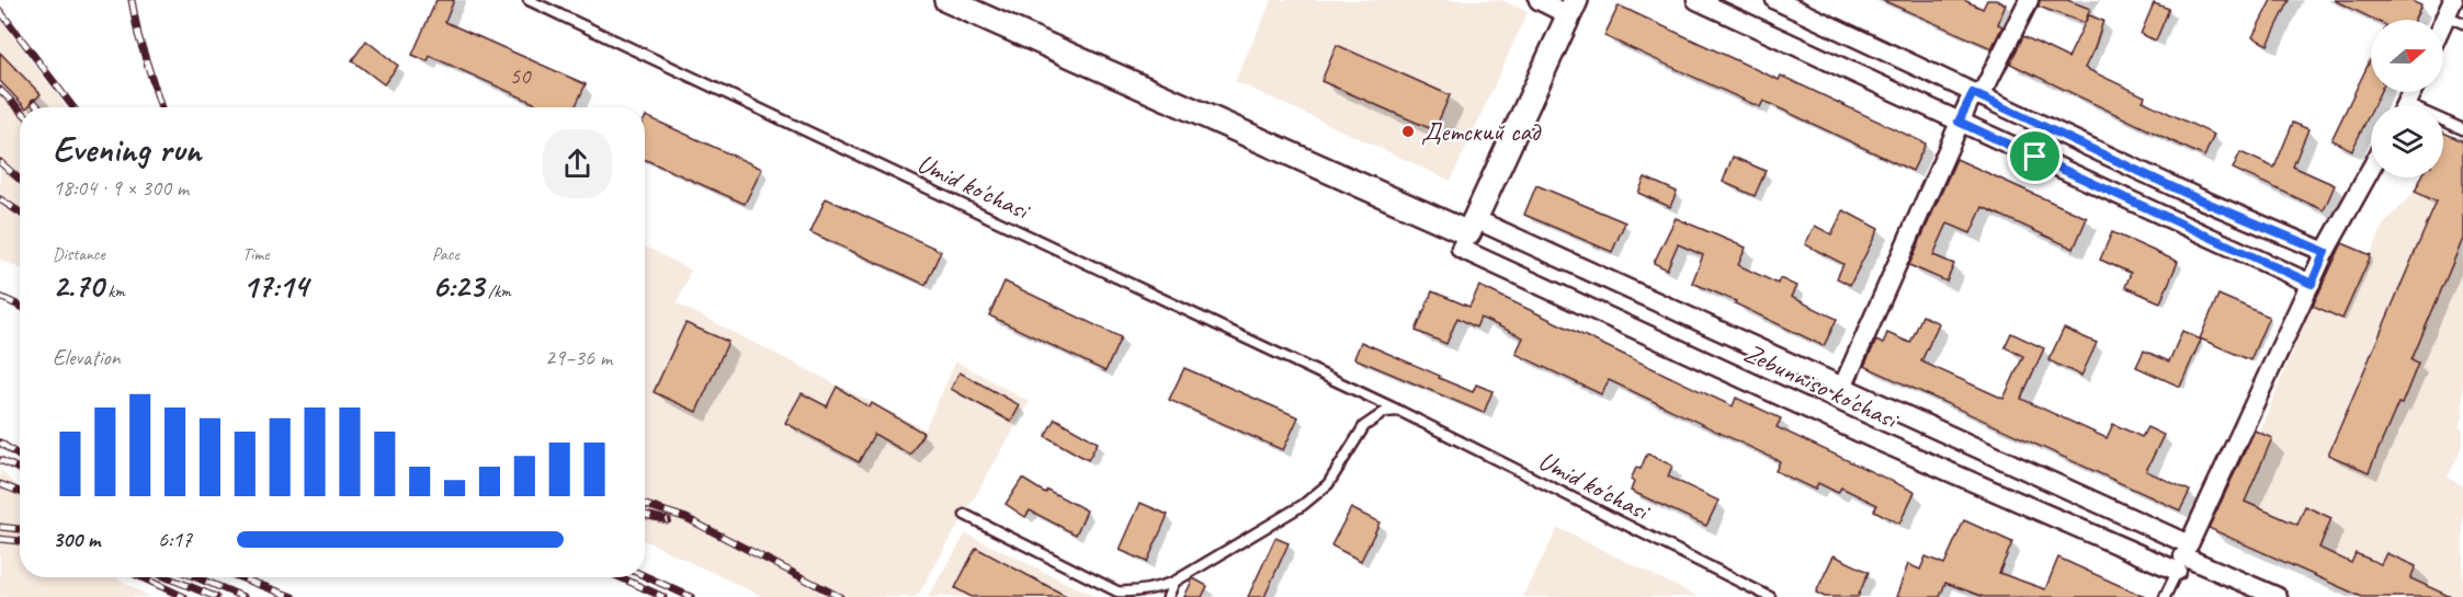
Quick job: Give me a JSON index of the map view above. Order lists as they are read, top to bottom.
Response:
{
  "streets": {
    "street": ["Zebunniso ko'chasi"],
    "lane": ["Umid ko'chasi"]
  },
  "places": ["Детский сад"],
  "house_numbers": ["50"],
  "north": "right",
  "page": {
    "heading": ["Evening run", "18:04 · 9 × 300 m"],
    "stats": [
      ["Distance", "2.70 km"],
      ["Time", "17:14"],
      ["Pace", "6:23 /km"]
    ],
    "chart": ["Elevation", "29–36 m"],
    "list": [
      {
        "name": "300 m",
        "note": "6:17"
      }
    ]
  }
}
